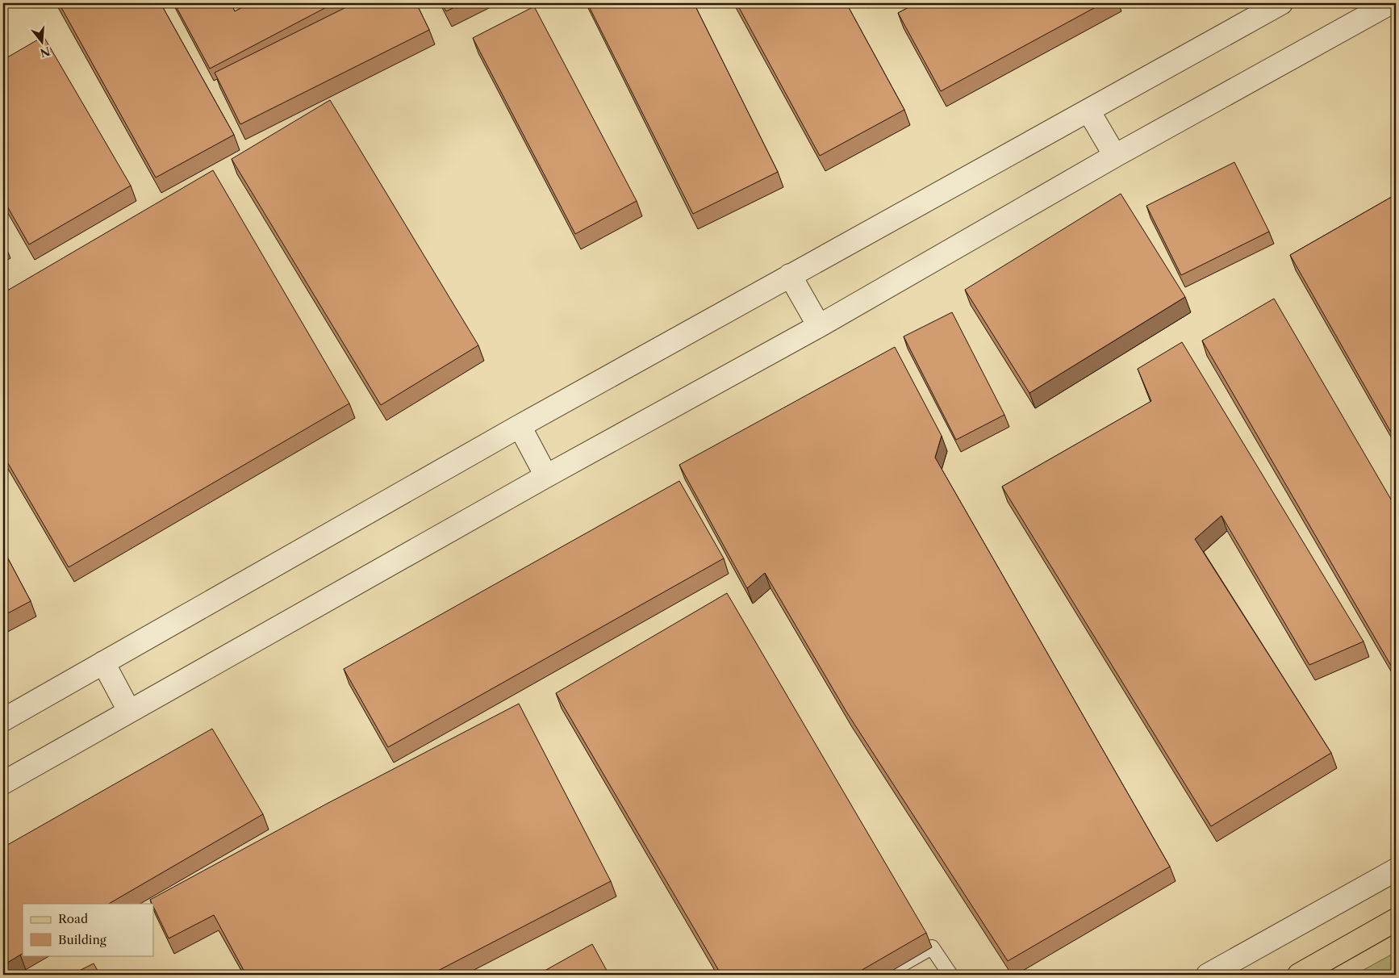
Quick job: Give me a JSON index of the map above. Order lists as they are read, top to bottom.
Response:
{
  "legend": ["Road", "Building"],
  "north": "bottom"
}
